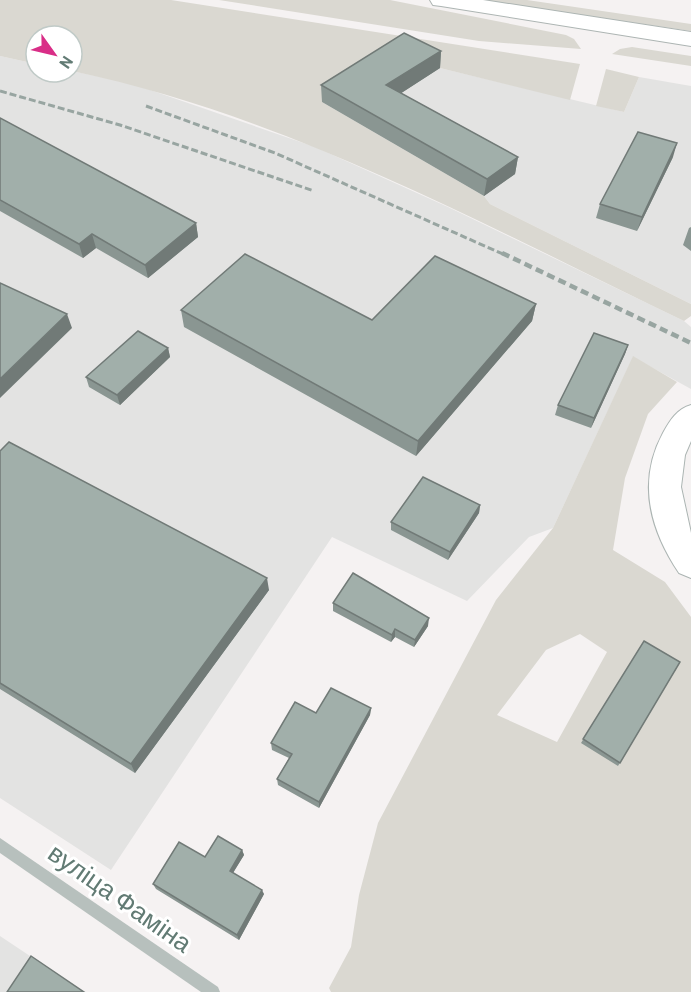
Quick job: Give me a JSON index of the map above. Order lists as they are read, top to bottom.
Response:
{
  "streets": {
    "street": ["вуліца Фаміна"]
  },
  "north": "bottom right"
}
